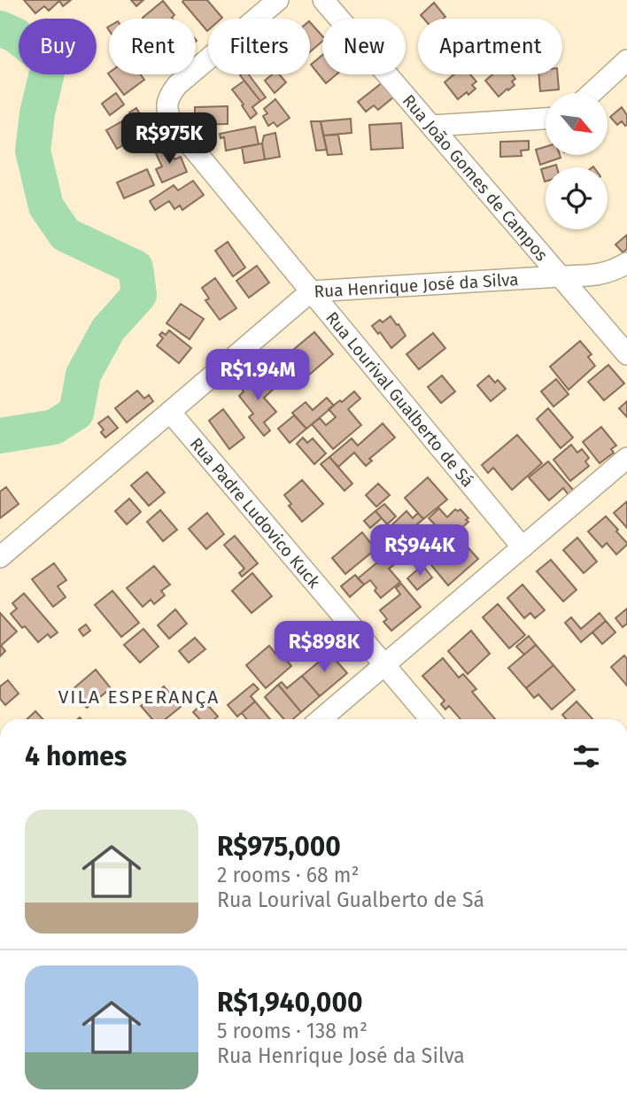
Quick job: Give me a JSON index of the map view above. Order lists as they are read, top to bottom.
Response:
{
  "streets": {
    "street": [
      "Rua João Gomes de Campos",
      "Rua Henrique José da Silva",
      "Rua Lourival Gualberto de Sá",
      "Rua Padre Ludovico Kuck"
    ]
  },
  "crossings": [
    ["Rua João Gomes de Campos", "Rua Henrique José da Silva"],
    ["Rua Henrique José da Silva", "Rua Lourival Gualberto de Sá"],
    ["Rua Henrique José da Silva", "Rua Padre Ludovico Kuck"]
  ],
  "districts": ["VILA ESPERANÇA"],
  "north": "bottom right",
  "page": {
    "chip": [
      "Buy",
      "Rent",
      "Filters",
      "New",
      "Apartment"
    ],
    "price": [
      "R$975K",
      "R$1.94M",
      "R$944K",
      "R$898K"
    ],
    "heading": "4 homes",
    "list": [
      {
        "name": "R$975,000",
        "note": "2 rooms · 68 m² · Rua Lourival Gualberto de Sá"
      },
      {
        "name": "R$1,940,000",
        "note": "5 rooms · 138 m² · Rua Henrique José da Silva"
      }
    ]
  }
}
